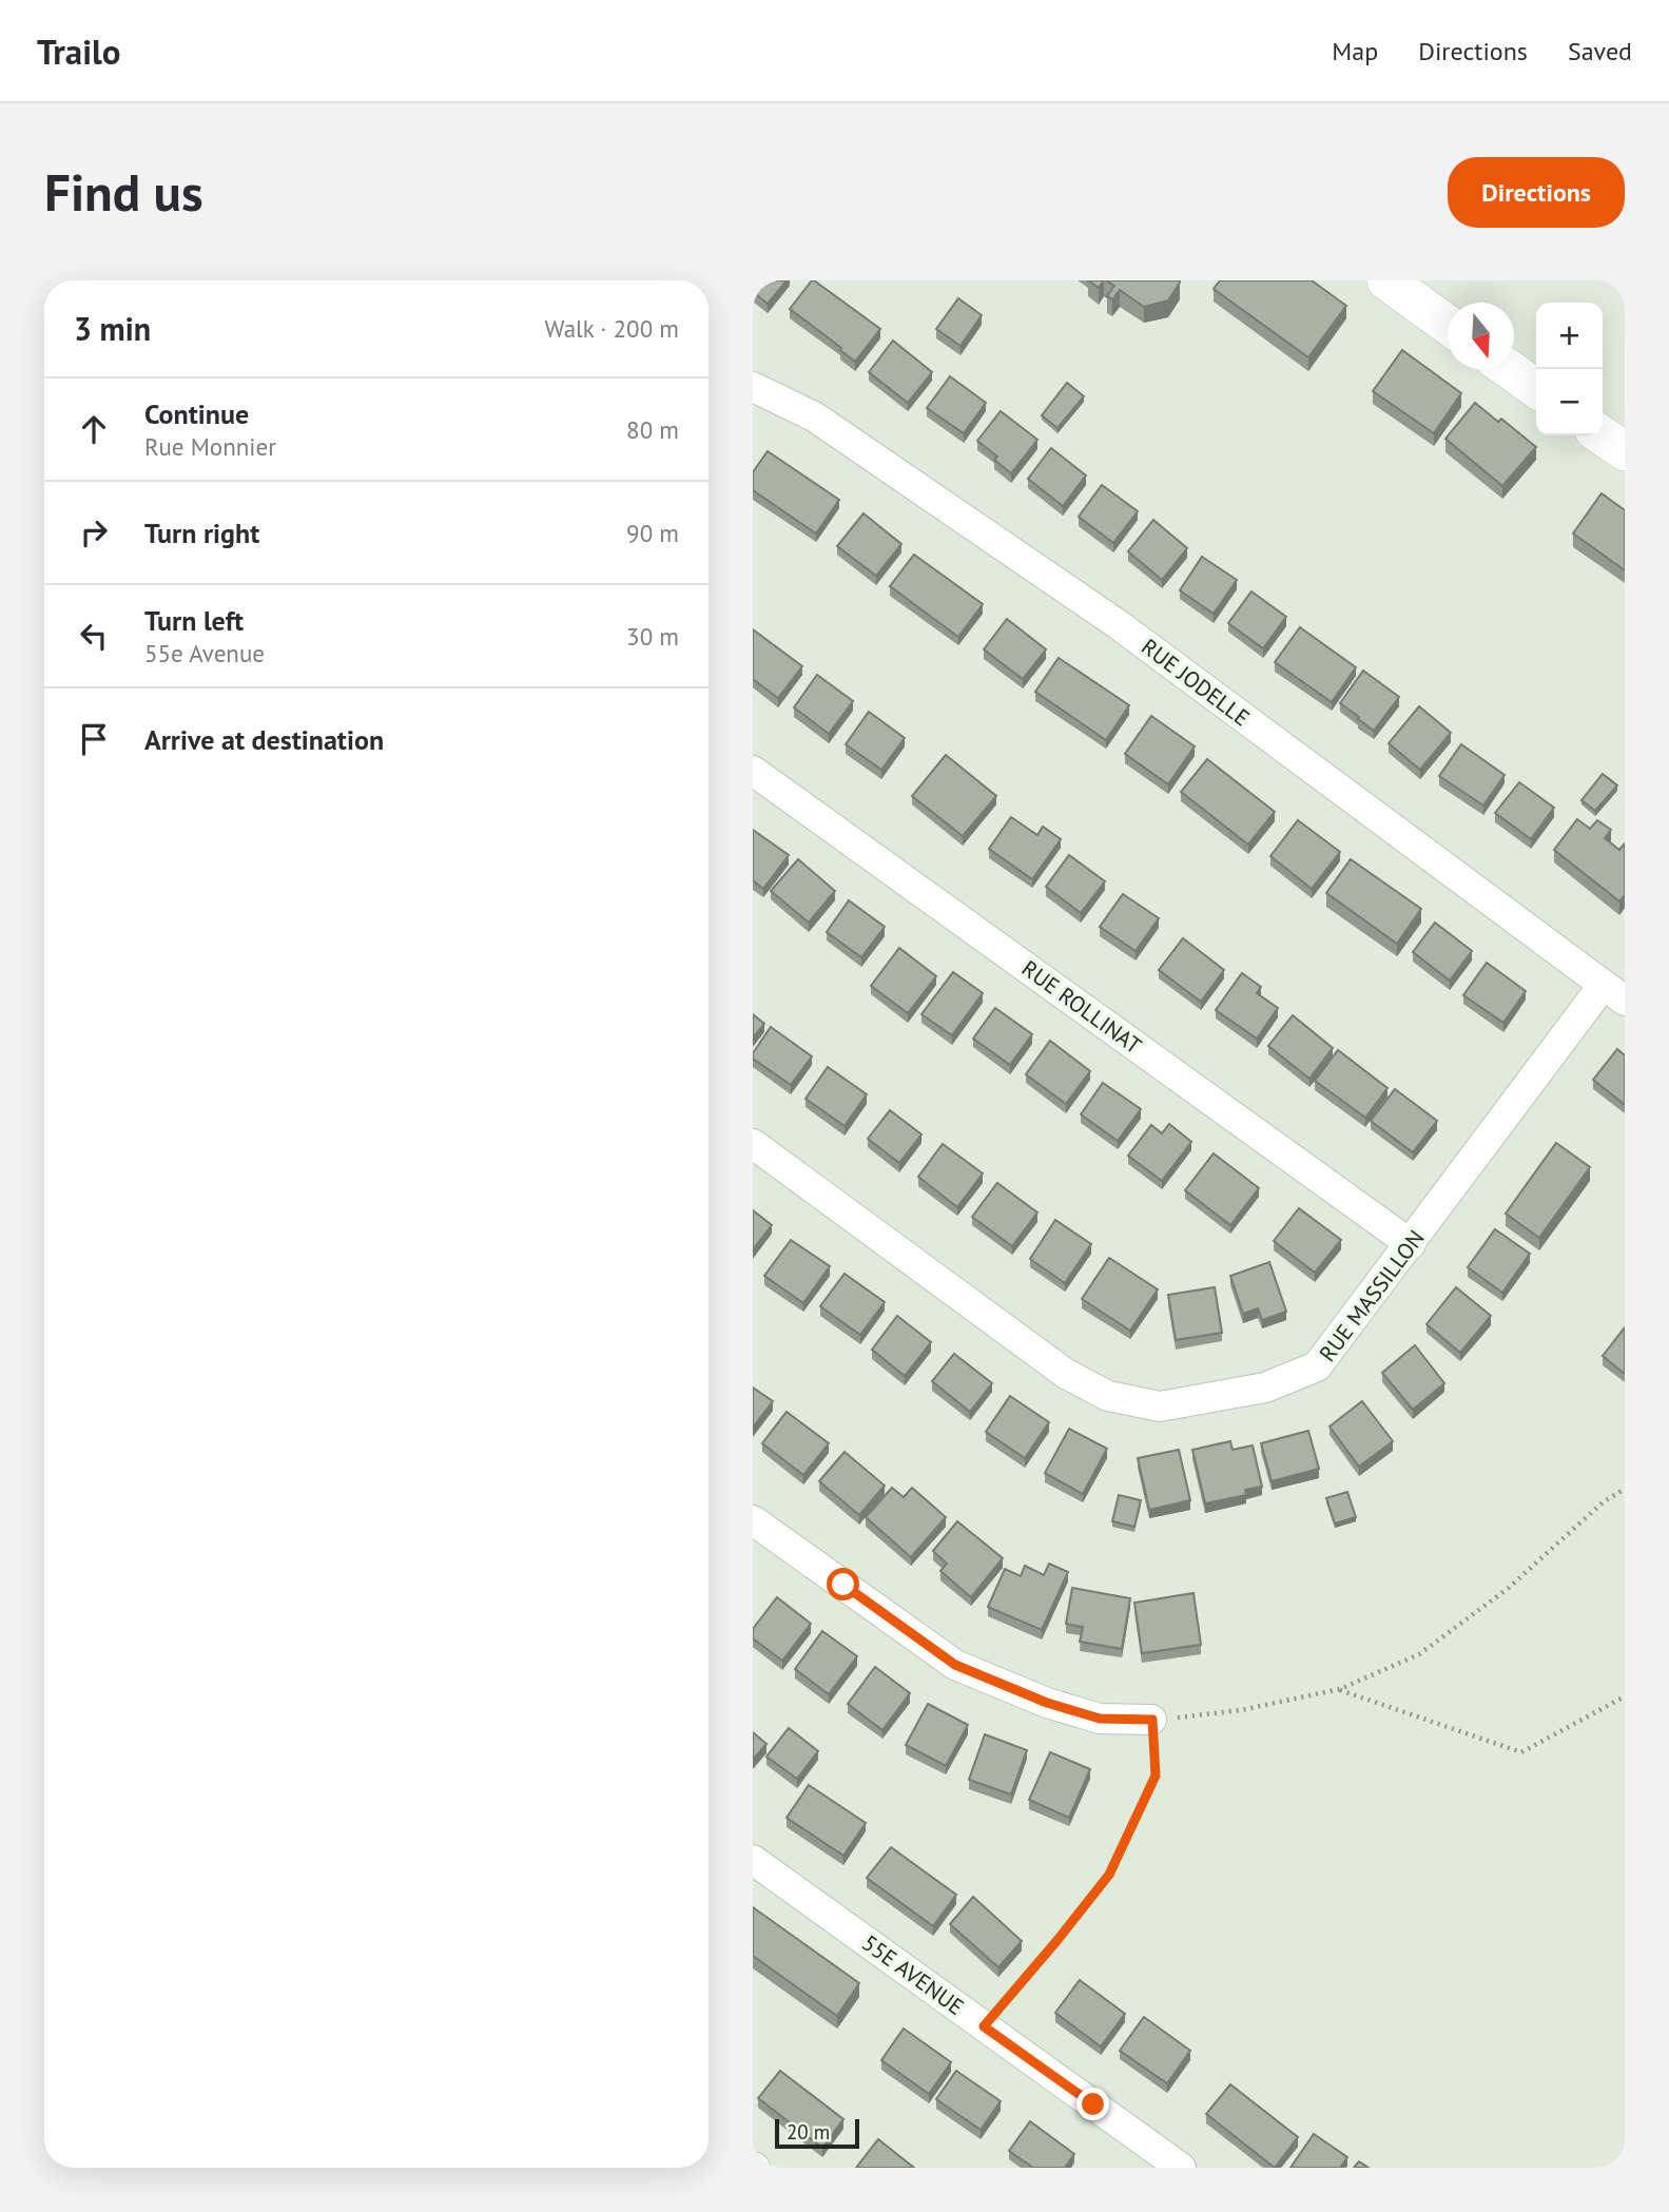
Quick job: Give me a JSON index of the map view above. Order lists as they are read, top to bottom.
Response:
{
  "streets": {
    "street": [
      "RUE JODELLE",
      "RUE ROLLINAT",
      "RUE MASSILLON",
      "55E AVENUE"
    ]
  },
  "crossings": [
    ["RUE JODELLE", "RUE MASSILLON"],
    ["RUE ROLLINAT", "RUE MASSILLON"]
  ],
  "scale_bar": "20 m",
  "north": "bottom",
  "page": {
    "header": "Trailo",
    "nav": ["Map", "Directions", "Saved"],
    "buttons": "Directions",
    "title": "Find us",
    "heading": ["3 min", "Walk · 200 m"],
    "map_buttons": ["+", "−"],
    "list": [
      ["Continue", "Rue Monnier", "80 m"],
      ["Turn right", "90 m"],
      ["Turn left", "55e Avenue", "30 m"],
      "Arrive at destination"
    ],
    "scale": "20 m"
  }
}
